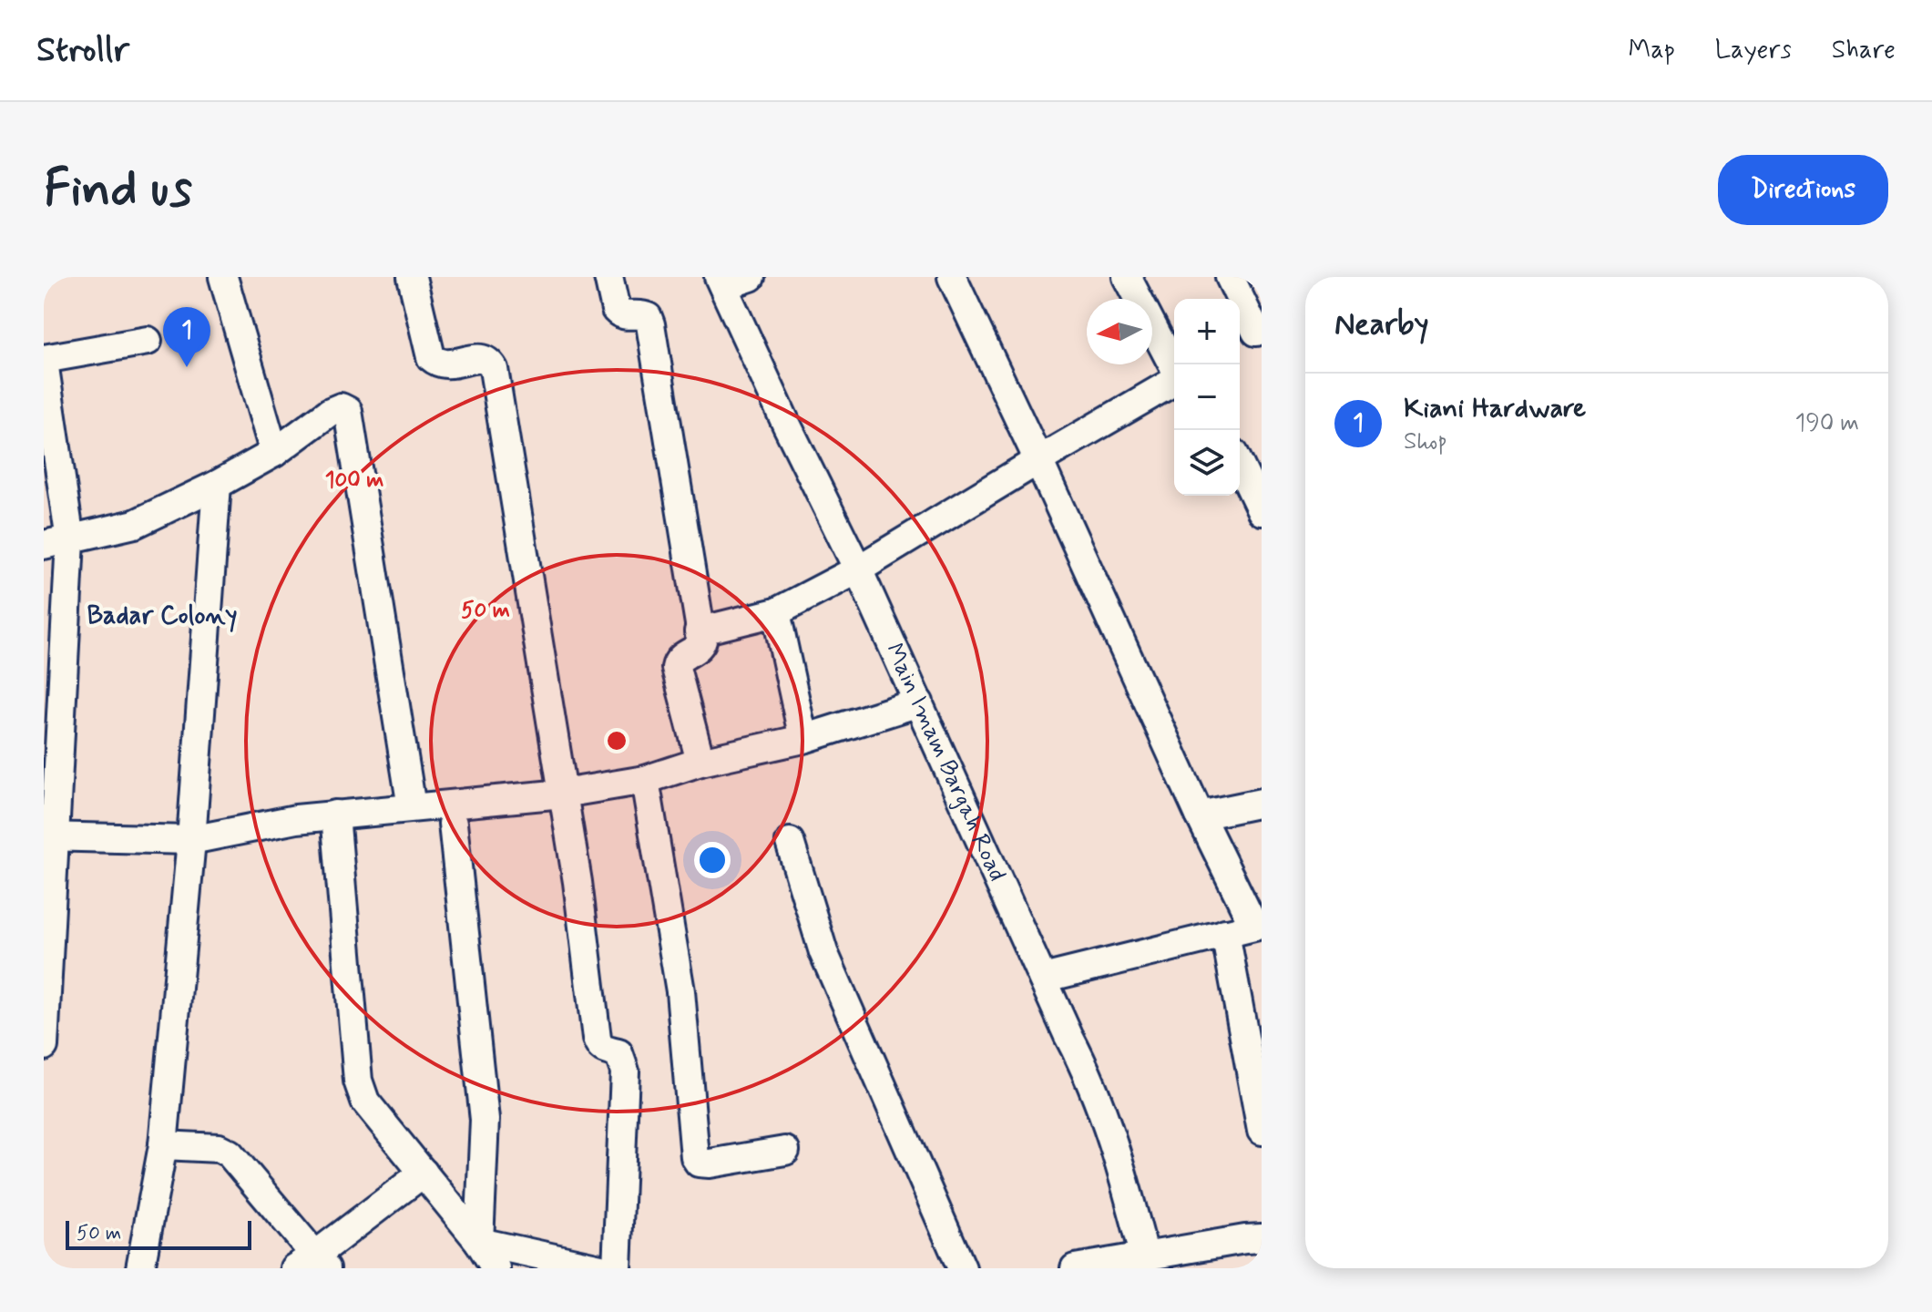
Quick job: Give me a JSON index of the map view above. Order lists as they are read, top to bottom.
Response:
{
  "streets": {
    "street": ["Main Imam Bargah Road"]
  },
  "districts": ["Badar Colony"],
  "scale_bar": "50 m",
  "north": "left",
  "page": {
    "header": "Strollr",
    "nav": ["Map", "Layers", "Share"],
    "buttons": "Directions",
    "title": "Find us",
    "heading": "Nearby",
    "map_buttons": ["+", "−"],
    "pins": "1",
    "list": [
      {
        "mark": "1",
        "name": "Kiani Hardware",
        "note": "Shop",
        "value": "190 m"
      }
    ],
    "scale": "50 m"
  },
  "rings": ["100 m", "50 m"]
}
